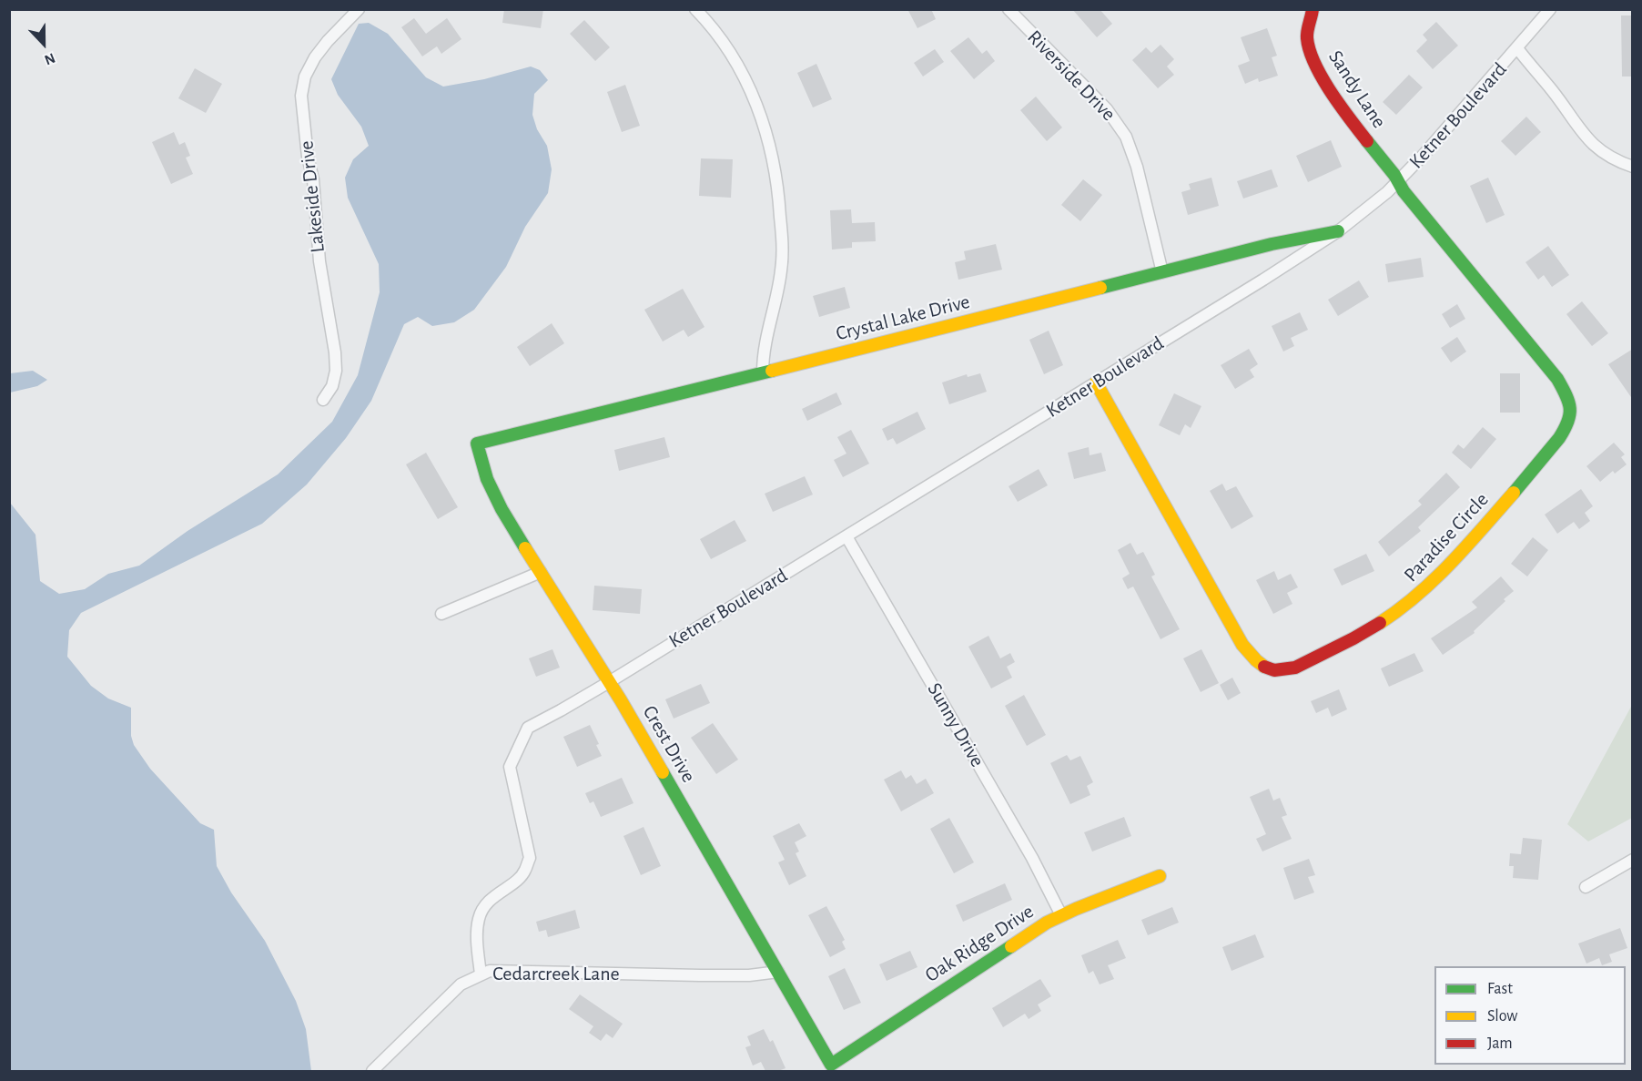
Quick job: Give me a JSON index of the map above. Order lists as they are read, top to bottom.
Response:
{
  "streets": {
    "street": [
      "Riverside Drive",
      "Sandy Lane",
      "Ketner Boulevard",
      "Lakeside Drive",
      "Crystal Lake Drive",
      "Paradise Circle",
      "Sunny Drive",
      "Crest Drive",
      "Oak Ridge Drive",
      "Cedarcreek Lane"
    ]
  },
  "crossings": [
    ["Riverside Drive", "Crystal Lake Drive"],
    ["Sandy Lane", "Ketner Boulevard"],
    ["Sandy Lane", "Paradise Circle"],
    ["Ketner Boulevard", "Crystal Lake Drive"],
    ["Ketner Boulevard", "Paradise Circle"],
    ["Ketner Boulevard", "Sunny Drive"],
    ["Ketner Boulevard", "Crest Drive"],
    ["Ketner Boulevard", "Cedarcreek Lane"],
    ["Crystal Lake Drive", "Crest Drive"],
    ["Sunny Drive", "Oak Ridge Drive"],
    ["Crest Drive", "Oak Ridge Drive"],
    ["Crest Drive", "Cedarcreek Lane"]
  ],
  "legend": ["Fast", "Slow", "Jam"],
  "north": "bottom"
}
